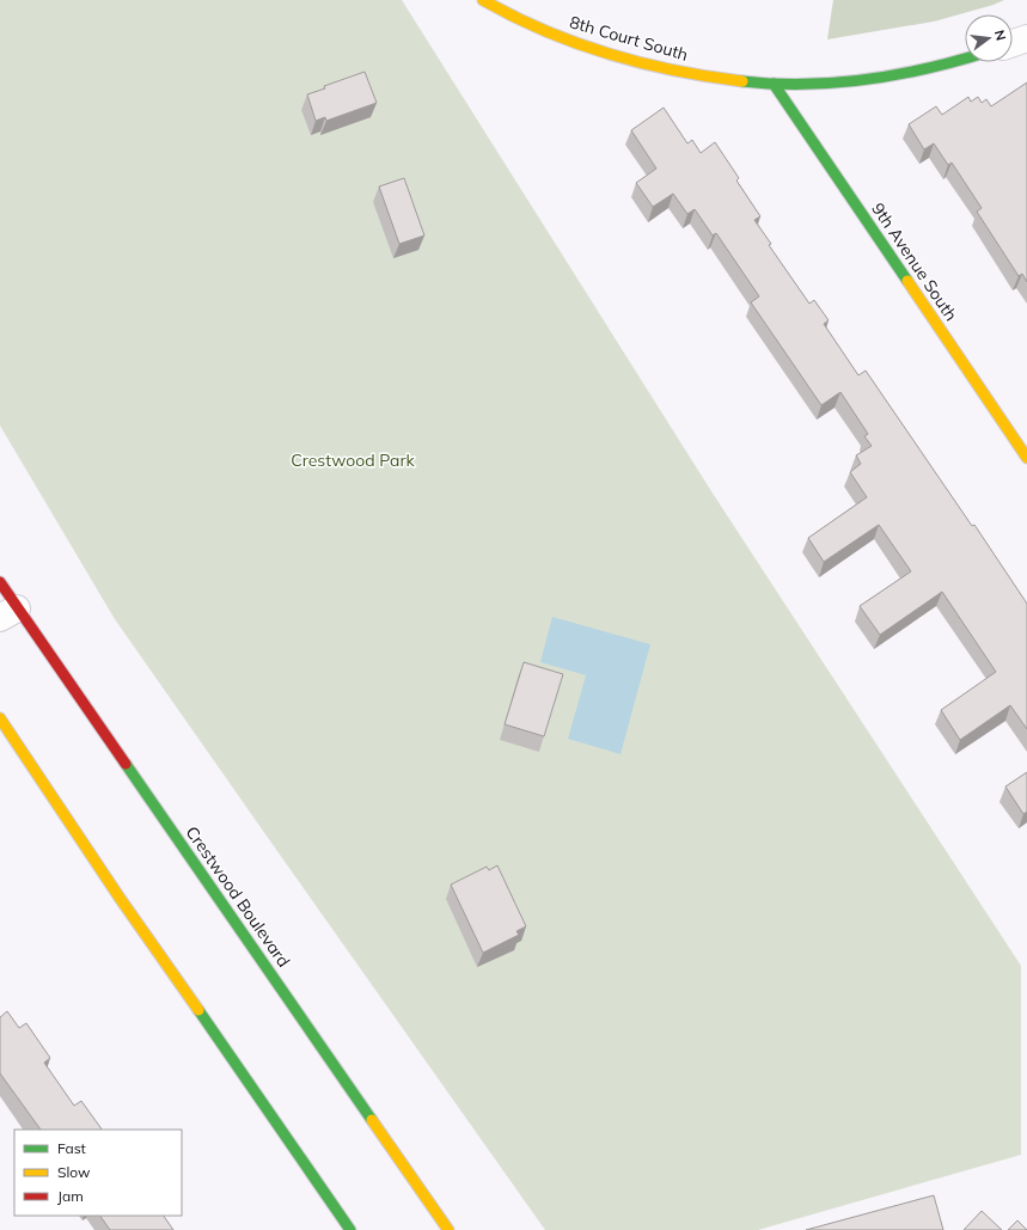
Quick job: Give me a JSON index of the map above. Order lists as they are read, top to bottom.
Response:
{
  "streets": {
    "main road": ["8th Court South", "9th Avenue South", "Crestwood Boulevard"]
  },
  "crossings": [
    ["8th Court South", "9th Avenue South"]
  ],
  "parks": ["Crestwood Park"],
  "legend": ["Fast", "Slow", "Jam"],
  "north": "right"
}
